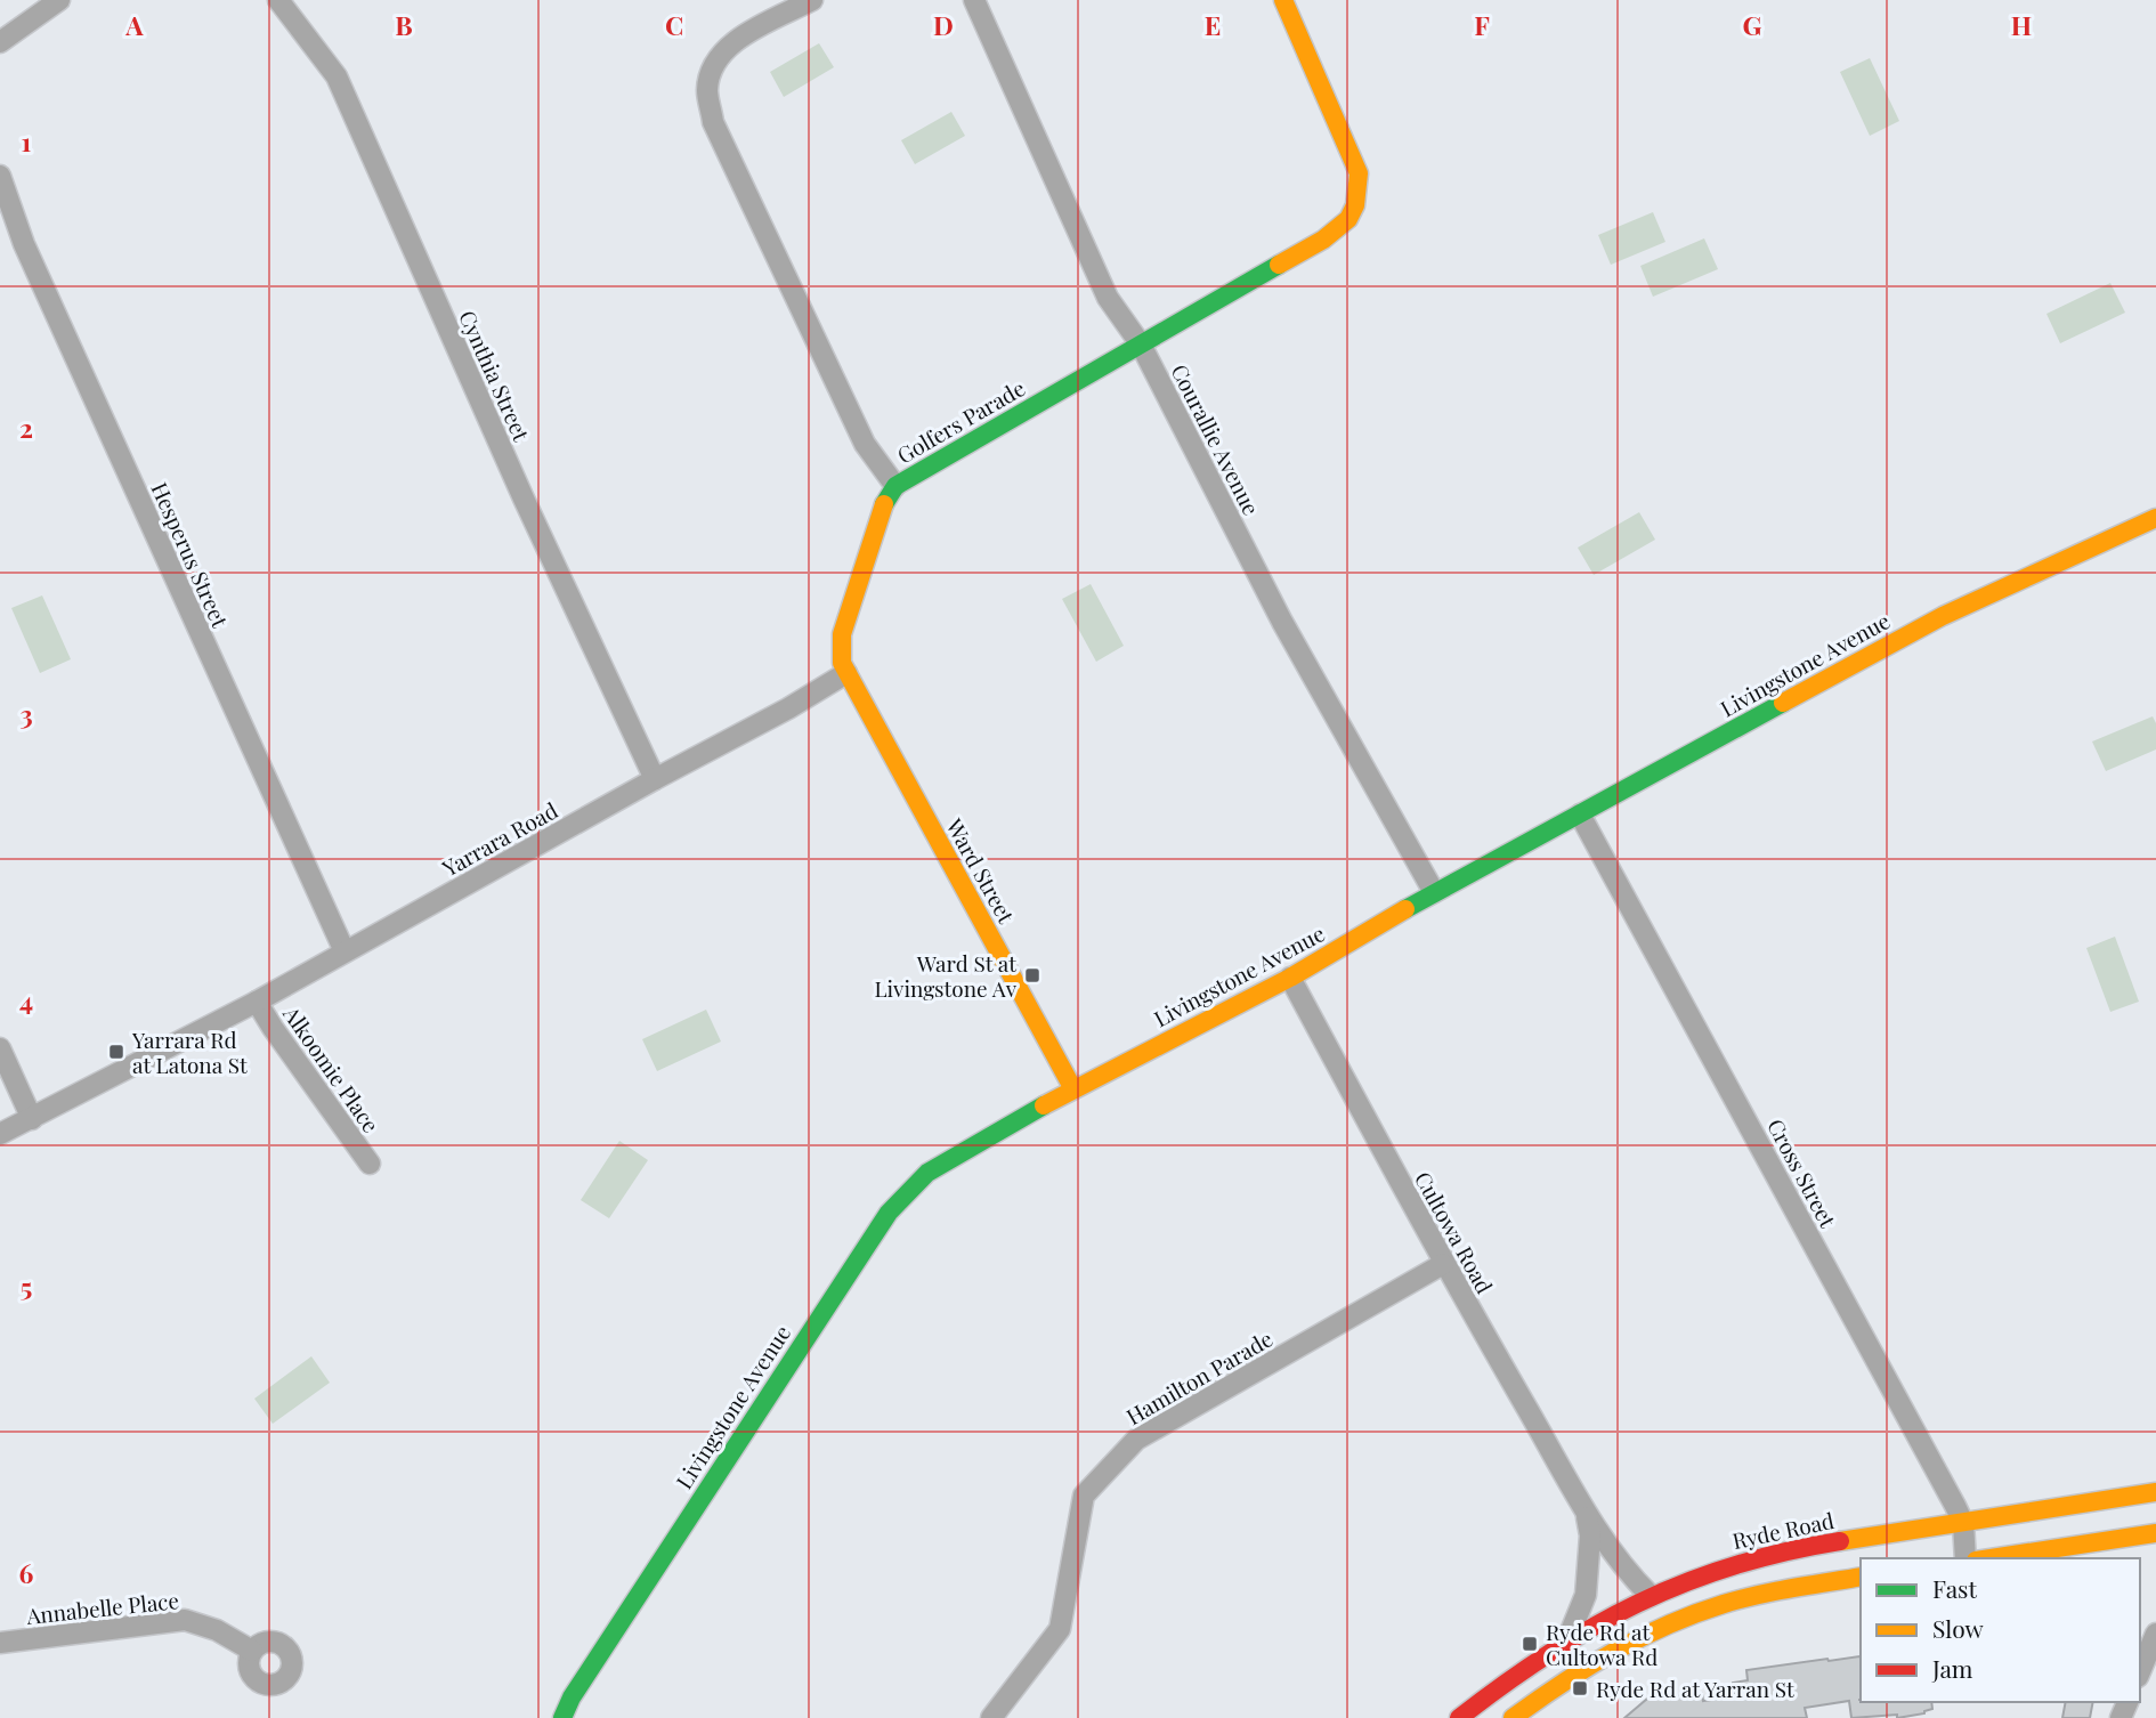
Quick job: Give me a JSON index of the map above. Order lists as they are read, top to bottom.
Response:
{
  "streets": {
    "main road": [
      "Golfers Parade",
      "Livingstone Avenue",
      "Ward Street",
      "Ryde Road"
    ],
    "street": [
      "Cynthia Street",
      "Courallie Avenue",
      "Hesperus Street",
      "Yarrara Road",
      "Alkoomie Place",
      "Cross Street",
      "Cultowa Road",
      "Hamilton Parade",
      "Annabelle Place"
    ]
  },
  "crossings": [
    ["Cynthia Street", "Yarrara Road"],
    ["Golfers Parade", "Courallie Avenue"],
    ["Courallie Avenue", "Livingstone Avenue"],
    ["Hesperus Street", "Yarrara Road"],
    ["Livingstone Avenue", "Ward Street"],
    ["Livingstone Avenue", "Cross Street"],
    ["Livingstone Avenue", "Cultowa Road"],
    ["Yarrara Road", "Ward Street"],
    ["Yarrara Road", "Alkoomie Place"],
    ["Cross Street", "Ryde Road"],
    ["Cultowa Road", "Hamilton Parade"],
    ["Cultowa Road", "Ryde Road"]
  ],
  "places": {
    "transit": [
      "Ward St at Livingstone Av",
      "Yarrara Rd at Latona St",
      "Ryde Rd at Cultowa Rd",
      "Ryde Rd at Yarran St"
    ]
  },
  "legend": ["Fast", "Slow", "Jam"],
  "grid": {
    "columns": [
      "A",
      "B",
      "C",
      "D",
      "E",
      "F",
      "G",
      "H"
    ],
    "rows": [
      "1",
      "2",
      "3",
      "4",
      "5",
      "6"
    ]
  }
}
